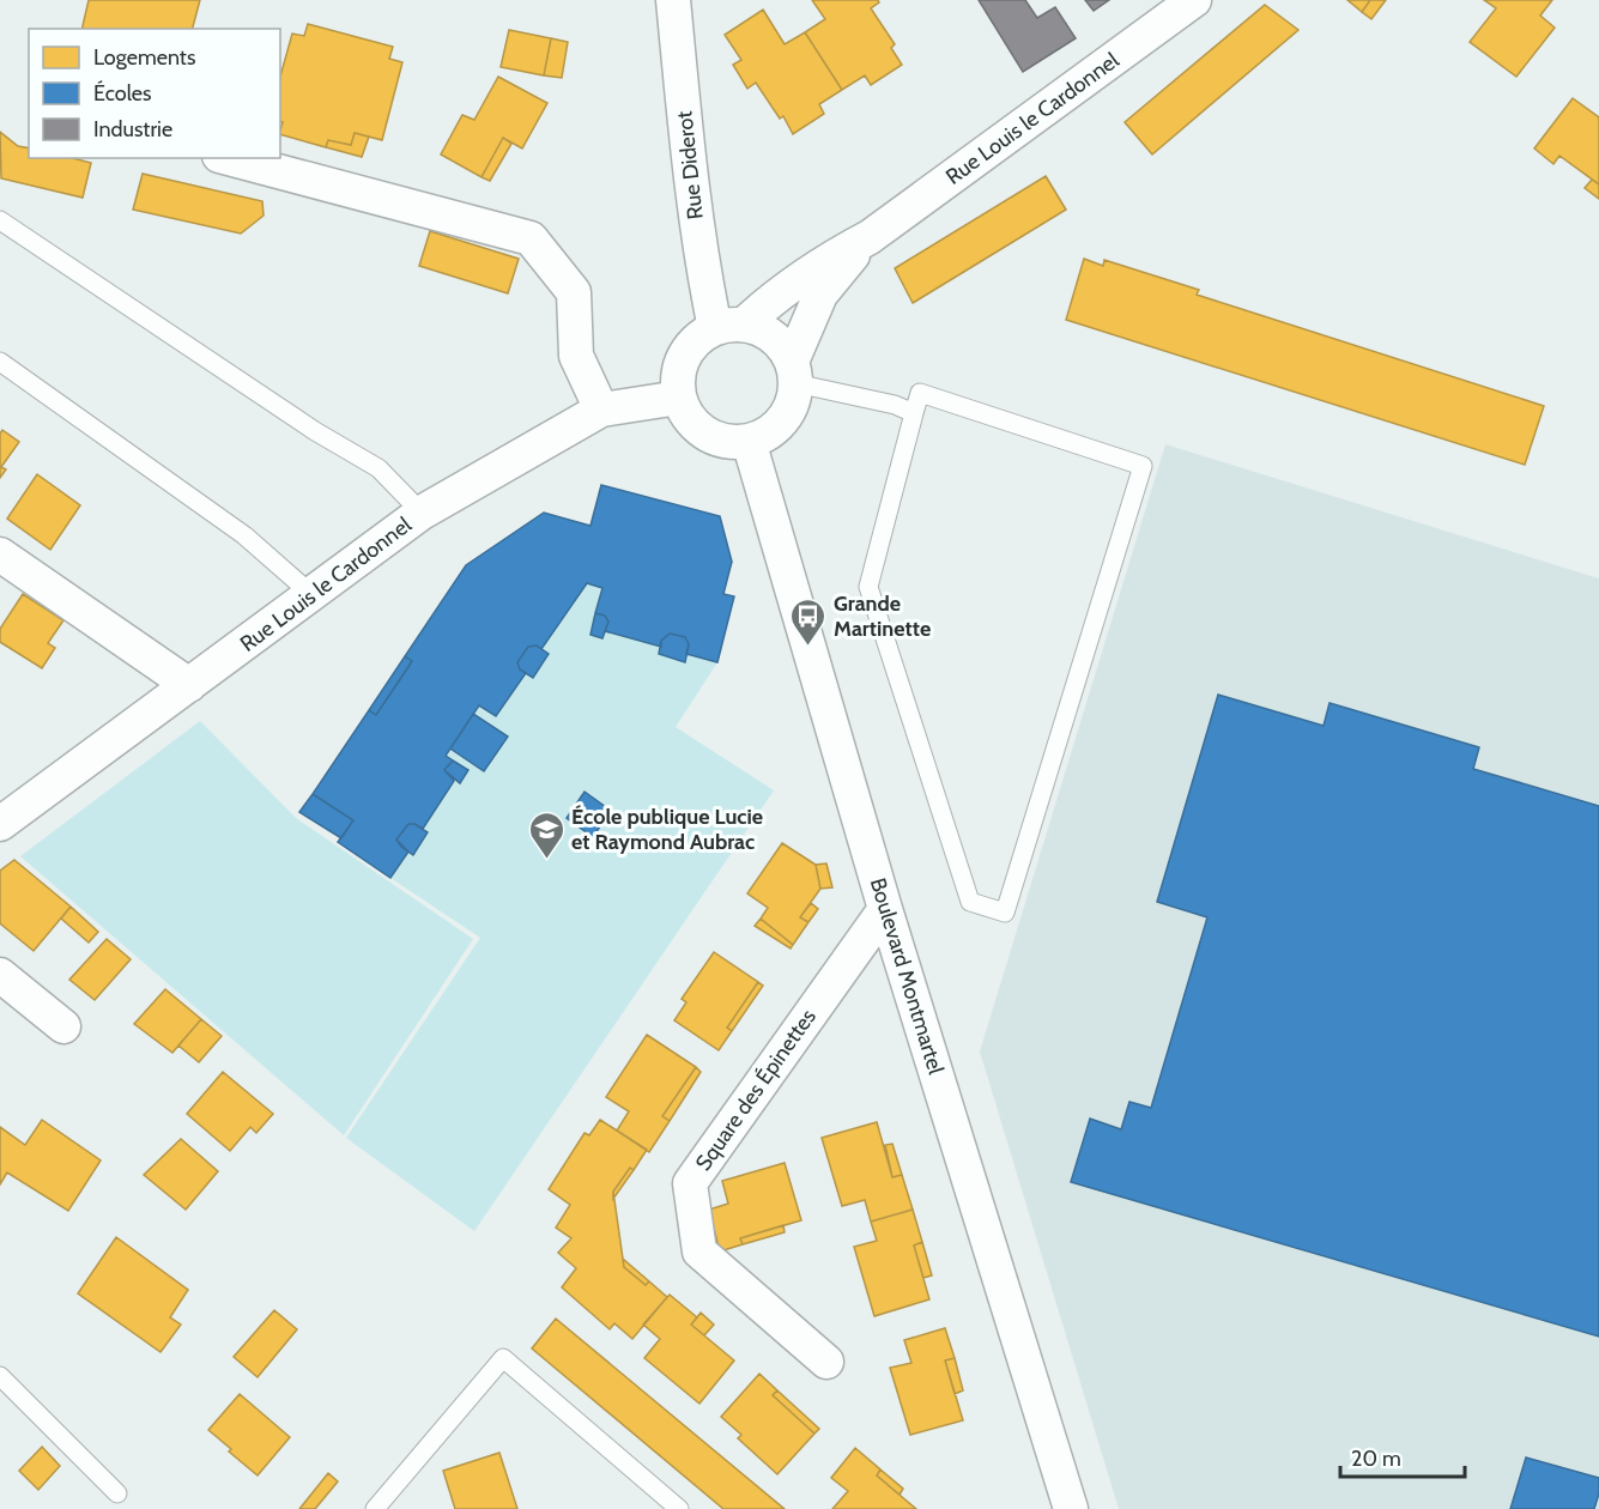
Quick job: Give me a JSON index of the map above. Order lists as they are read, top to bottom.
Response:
{
  "streets": {
    "street": [
      "Rue Louis le Cardonnel",
      "Rue Diderot",
      "Boulevard Montmartel",
      "Square des Épinettes"
    ]
  },
  "crossings": [
    ["Rue Louis le Cardonnel", "Rue Diderot"],
    ["Rue Louis le Cardonnel", "Boulevard Montmartel"],
    ["Rue Diderot", "Boulevard Montmartel"],
    ["Boulevard Montmartel", "Square des Épinettes"]
  ],
  "places": {
    "bus stop": ["Grande Martinette"],
    "school or university": ["École publique Lucie et Raymond Aubrac"]
  },
  "legend": ["Logements", "Écoles", "Industrie"],
  "scale_bar": "20 m"
}
